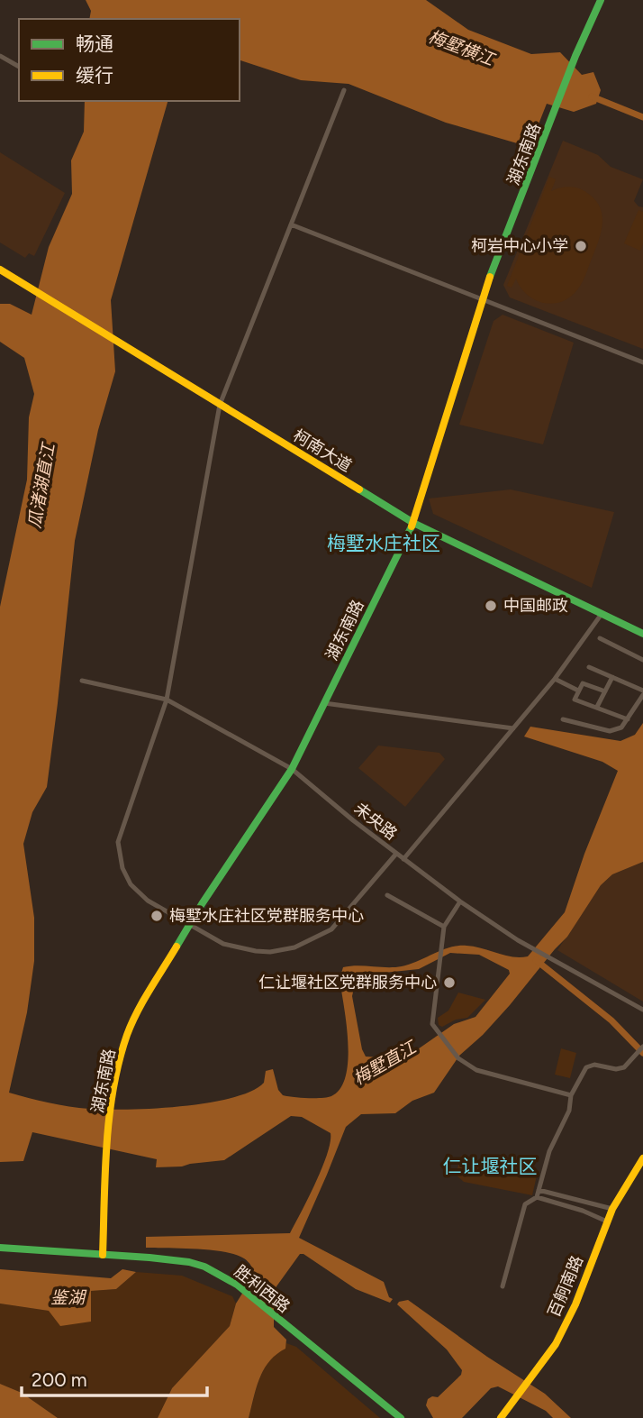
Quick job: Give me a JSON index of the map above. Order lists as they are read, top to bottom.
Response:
{
  "streets": {
    "street": [
      "湖东南路",
      "柯南大道",
      "未央路",
      "百舸南路",
      "胜利西路"
    ]
  },
  "crossings": [
    ["湖东南路", "柯南大道"],
    ["湖东南路", "未央路"],
    ["湖东南路", "胜利西路"]
  ],
  "districts": ["梅墅水庄社区", "仁让堰社区"],
  "water": [
    "梅墅横江",
    "瓜渚湖直江",
    "梅墅直江",
    "鉴湖"
  ],
  "places": [
    "柯岩中心小学",
    "中国邮政",
    "梅墅水庄社区党群服务中心",
    "仁让堰社区党群服务中心"
  ],
  "legend": ["畅通", "缓行"],
  "scale_bar": "200 m"
}
